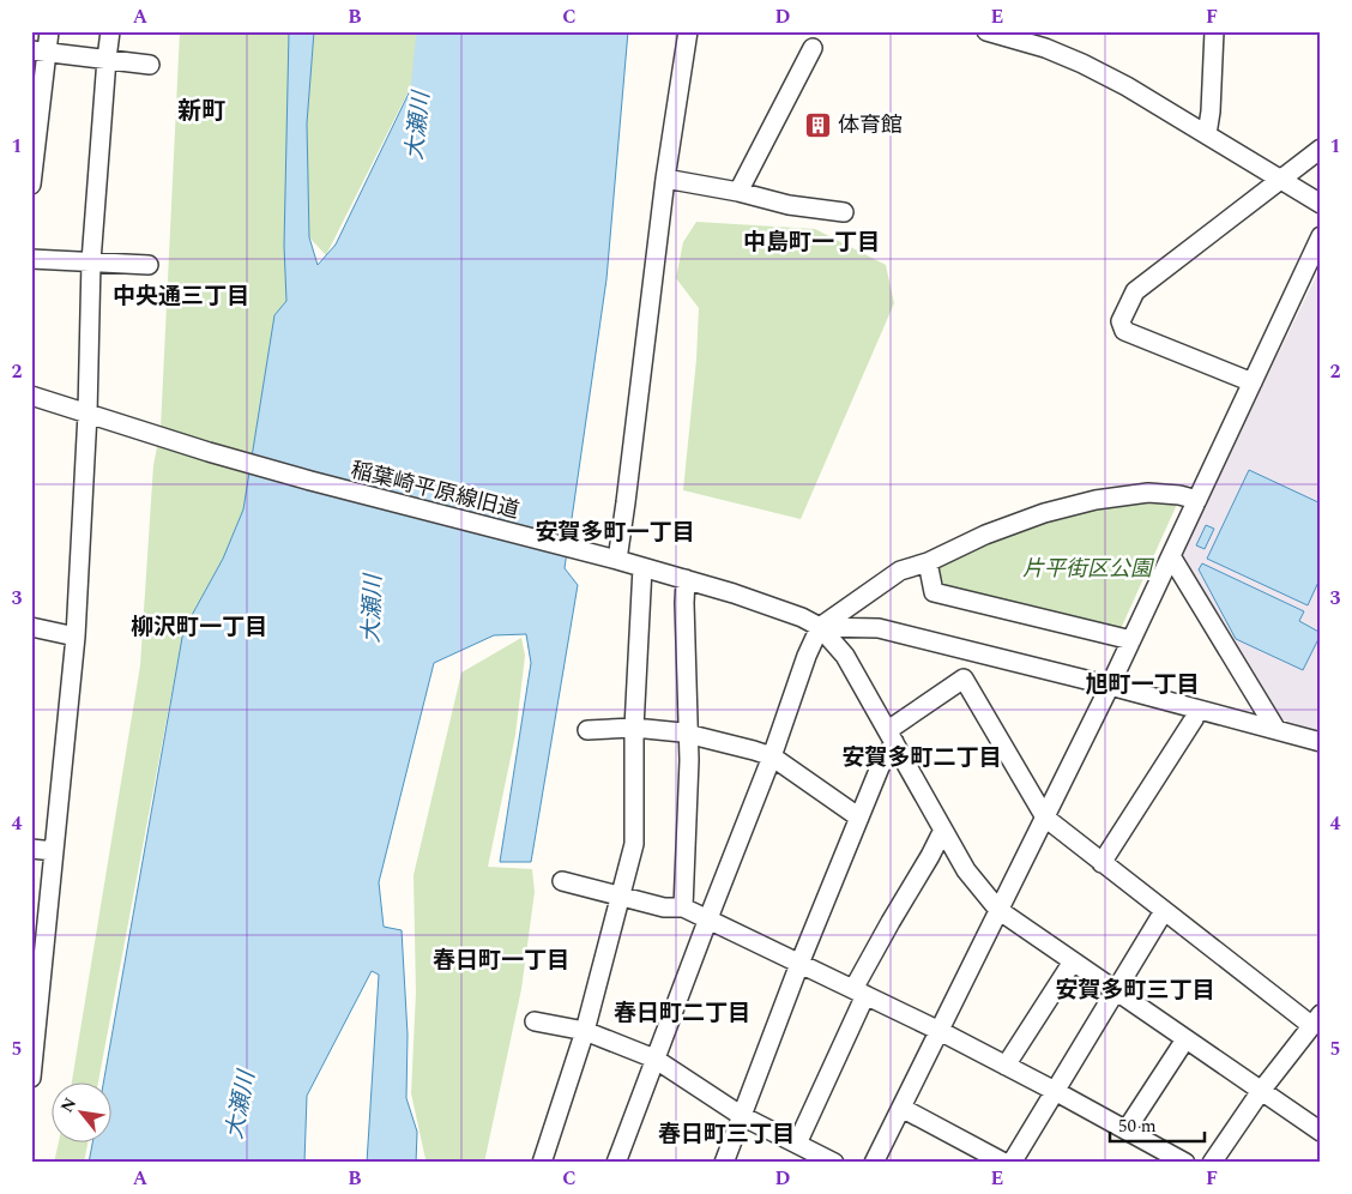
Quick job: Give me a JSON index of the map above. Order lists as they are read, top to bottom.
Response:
{
  "streets": {
    "street": ["稲葉崎平原線旧道"]
  },
  "districts": [
    "新町",
    "中島町一丁目",
    "中央通三丁目",
    "安賀多町一丁目",
    "柳沢町一丁目",
    "旭町一丁目",
    "安賀多町二丁目",
    "春日町一丁目",
    "安賀多町三丁目",
    "春日町二丁目",
    "春日町三丁目"
  ],
  "water": ["大瀬川"],
  "parks": ["片平街区公園"],
  "places": {
    "building": ["体育館"]
  },
  "scale_bar": "50 m",
  "north": "top left",
  "grid": {
    "columns": [
      "A",
      "B",
      "C",
      "D",
      "E",
      "F"
    ],
    "rows": [
      "1",
      "2",
      "3",
      "4",
      "5"
    ]
  }
}
